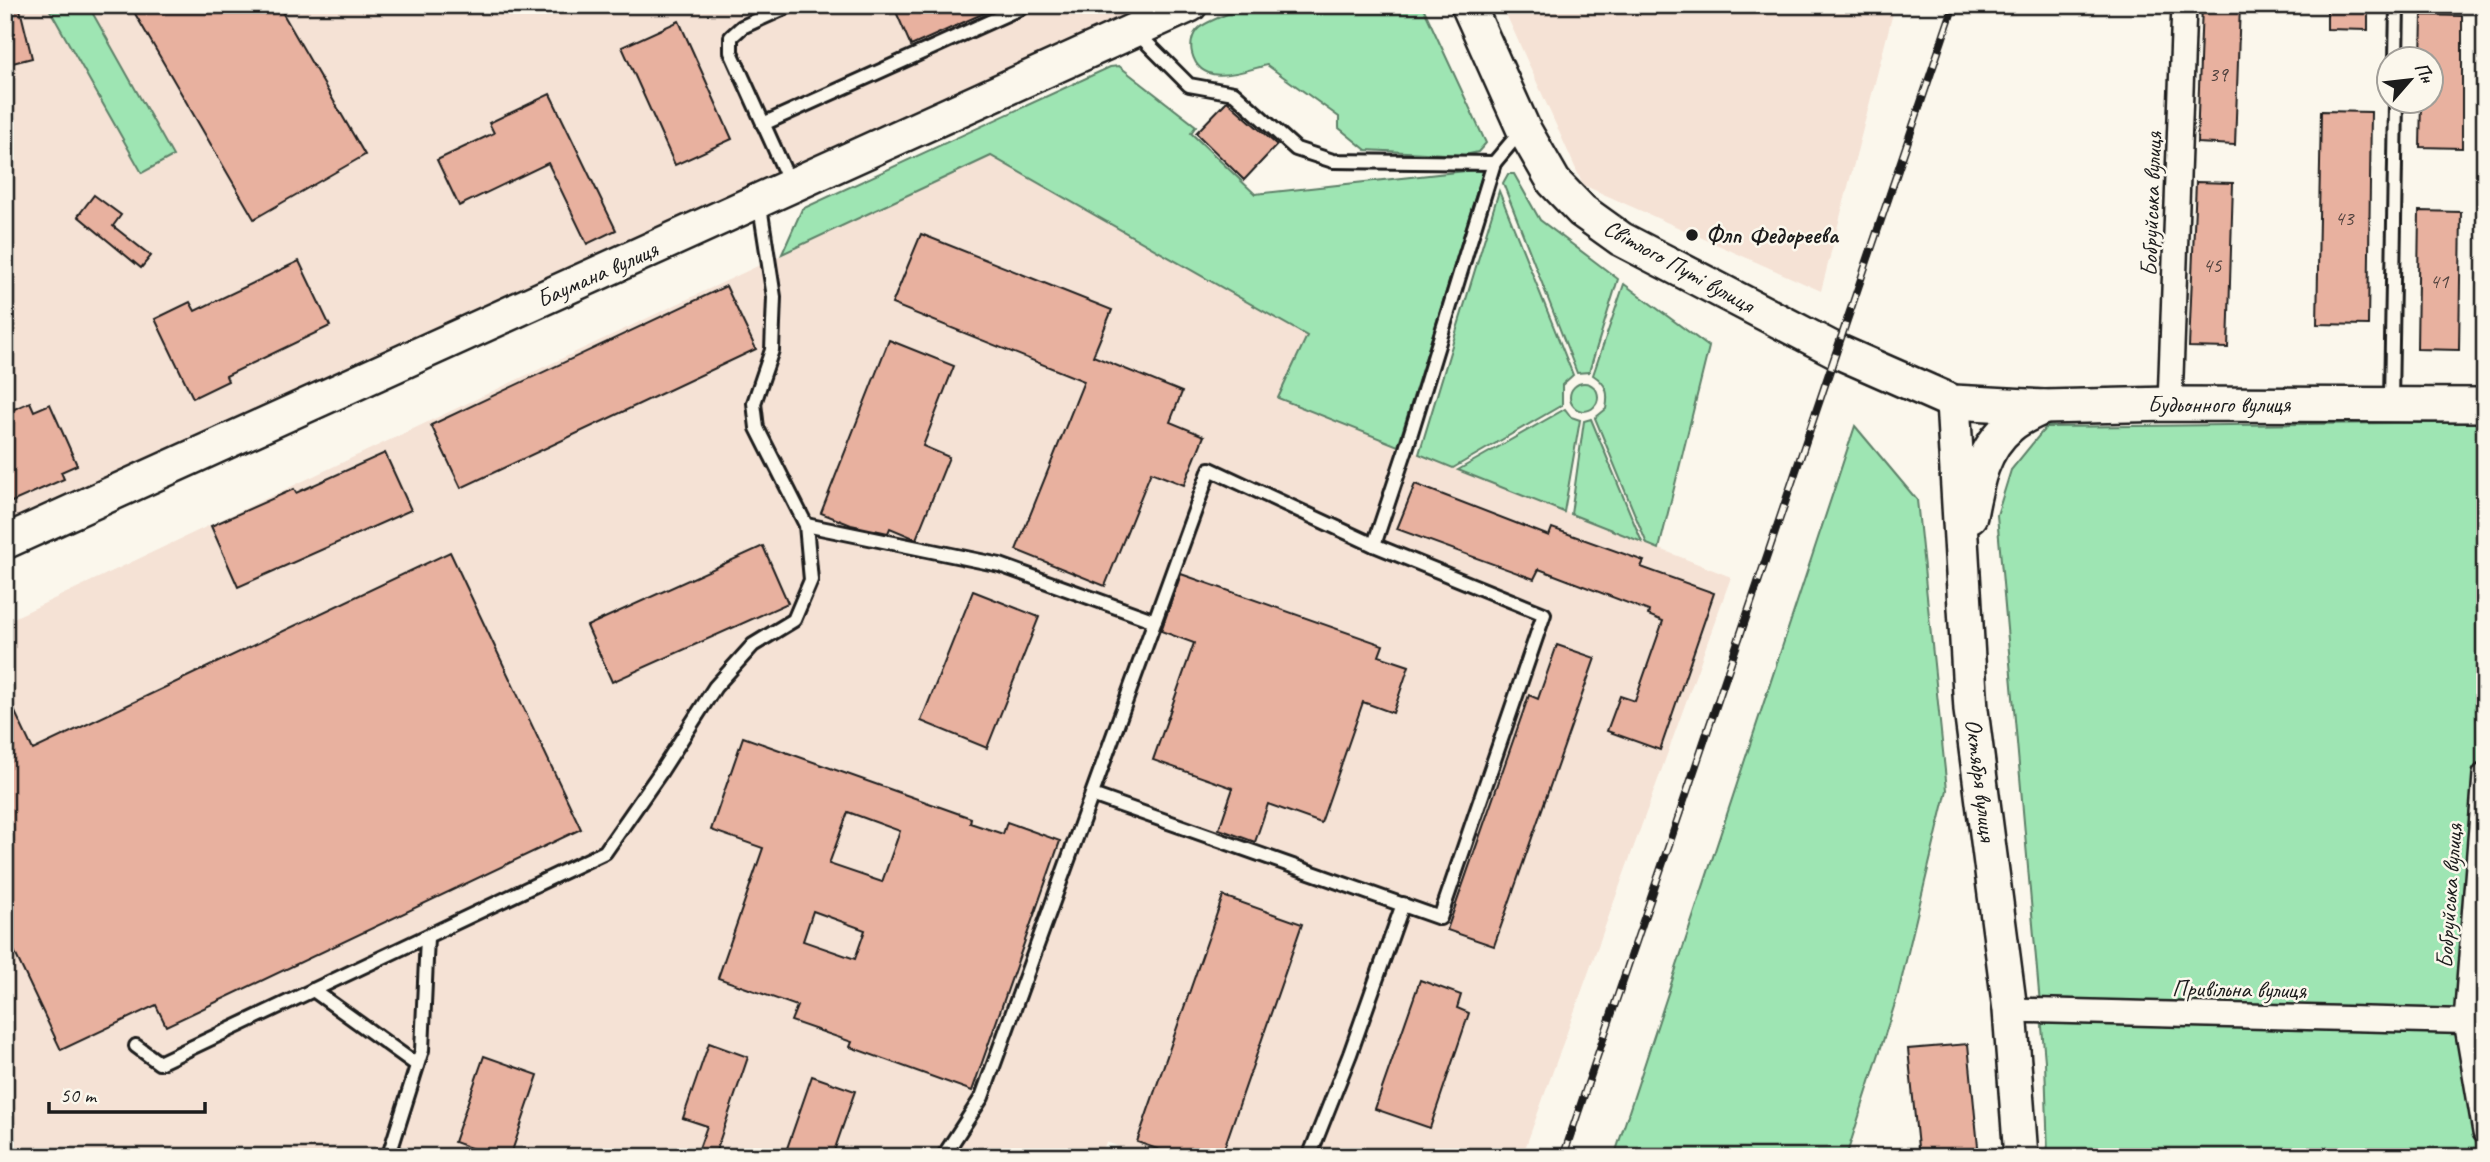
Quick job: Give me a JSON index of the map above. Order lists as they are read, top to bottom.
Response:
{
  "streets": {
    "main road": [
      "Світлого Путі вулиця",
      "Баумана вулиця",
      "Будьонного вулиця",
      "Октября вулиця"
    ],
    "street": ["Бобруйська вулиця", "Привільна вулиця"]
  },
  "crossings": [
    ["Бобруйська вулиця", "Будьонного вулиця"],
    ["Бобруйська вулиця", "Привільна вулиця"],
    ["Світлого Путі вулиця", "Будьонного вулиця"],
    ["Світлого Путі вулиця", "Октября вулиця"],
    ["Будьонного вулиця", "Октября вулиця"],
    ["Октября вулиця", "Привільна вулиця"]
  ],
  "places": ["Флп Федореева"],
  "house_numbers": [
    "39",
    "43",
    "45",
    "41"
  ],
  "scale_bar": "50 m",
  "north": "top right"
}
